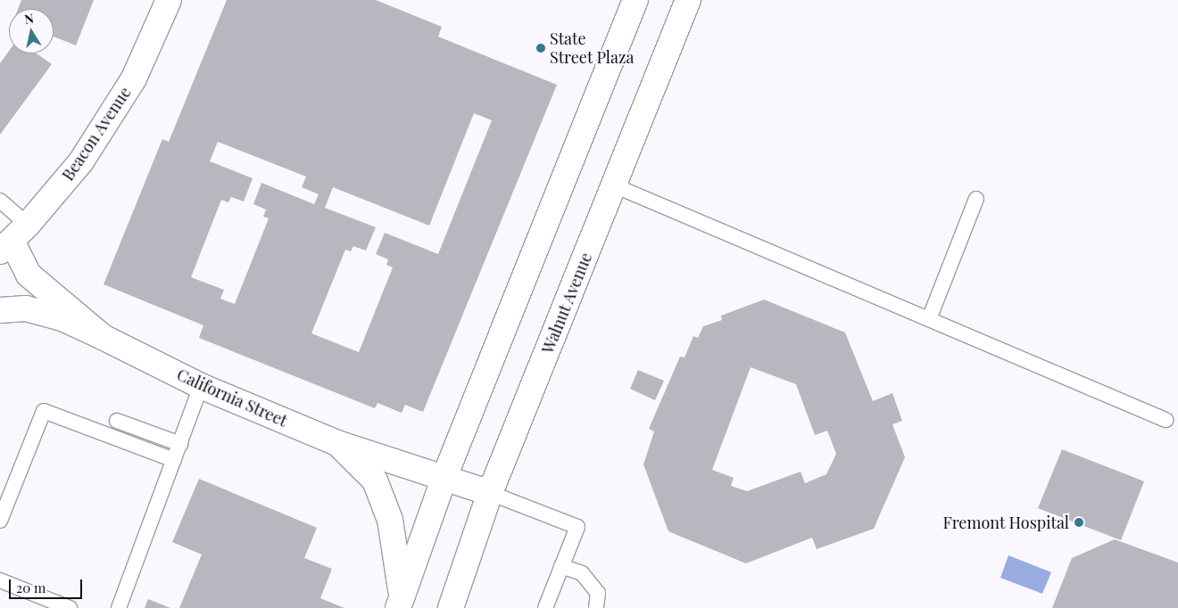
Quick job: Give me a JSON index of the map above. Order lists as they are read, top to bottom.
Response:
{
  "streets": {
    "main road": ["Beacon Avenue", "Walnut Avenue", "California Street"]
  },
  "crossings": [
    ["Beacon Avenue", "California Street"],
    ["Walnut Avenue", "California Street"]
  ],
  "places": ["State Street Plaza", "Fremont Hospital"],
  "scale_bar": "20 m",
  "north": "top"
}
